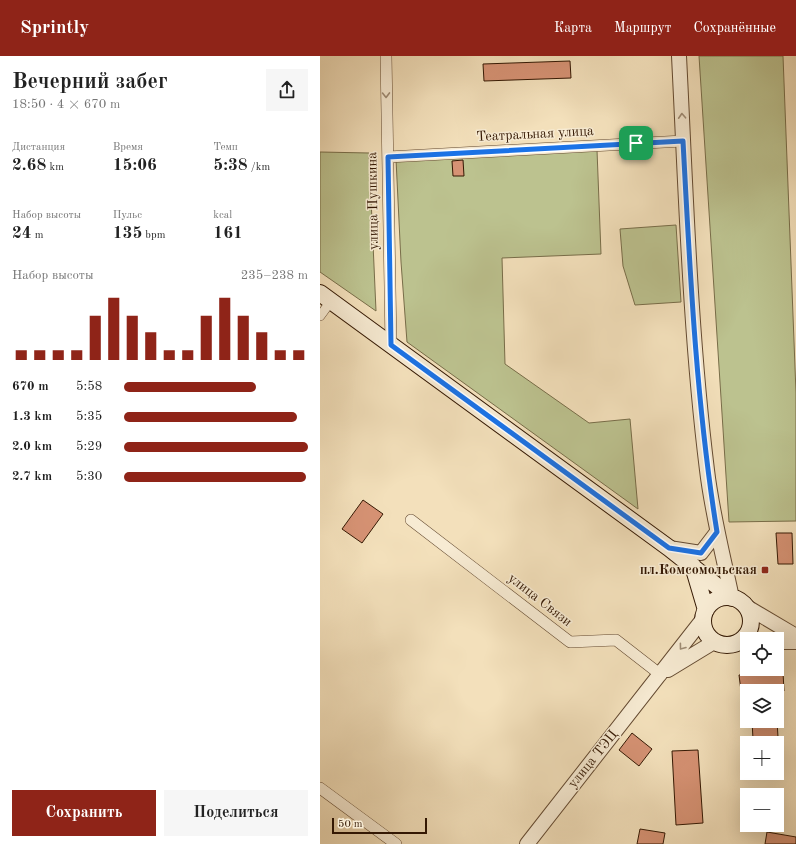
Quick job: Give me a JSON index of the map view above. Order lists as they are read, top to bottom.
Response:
{
  "streets": {
    "street": [
      "Театральная улица",
      "улица Пушкина",
      "улица Связи",
      "улица ТЭЦ"
    ]
  },
  "crossings": [
    ["Театральная улица", "улица Пушкина"],
    ["улица Связи", "улица ТЭЦ"]
  ],
  "places": {
    "transit": ["пл.Комсомольская"]
  },
  "scale_bar": "50 m",
  "page": {
    "header": "Sprintly",
    "nav": ["Карта", "Маршрут", "Сохранённые"],
    "heading": ["Вечерний забег", "18:50 · 4 × 670 m"],
    "stats": [
      ["Дистанция", "2.68 km"],
      ["Время", "15:06"],
      ["Темп", "5:38 /km"],
      ["Набор высоты", "24 m"],
      ["Пульс", "135 bpm"],
      ["kcal", "161"]
    ],
    "chart": ["Набор высоты", "235–238 m"],
    "list": [
      {
        "name": "670 m",
        "note": "5:58"
      },
      {
        "name": "1.3 km",
        "note": "5:35"
      },
      {
        "name": "2.0 km",
        "note": "5:29"
      },
      {
        "name": "2.7 km",
        "note": "5:30"
      }
    ],
    "map_buttons": ["+", "−"],
    "buttons": ["Сохранить", "Поделиться"],
    "scale": "50 m"
  }
}
